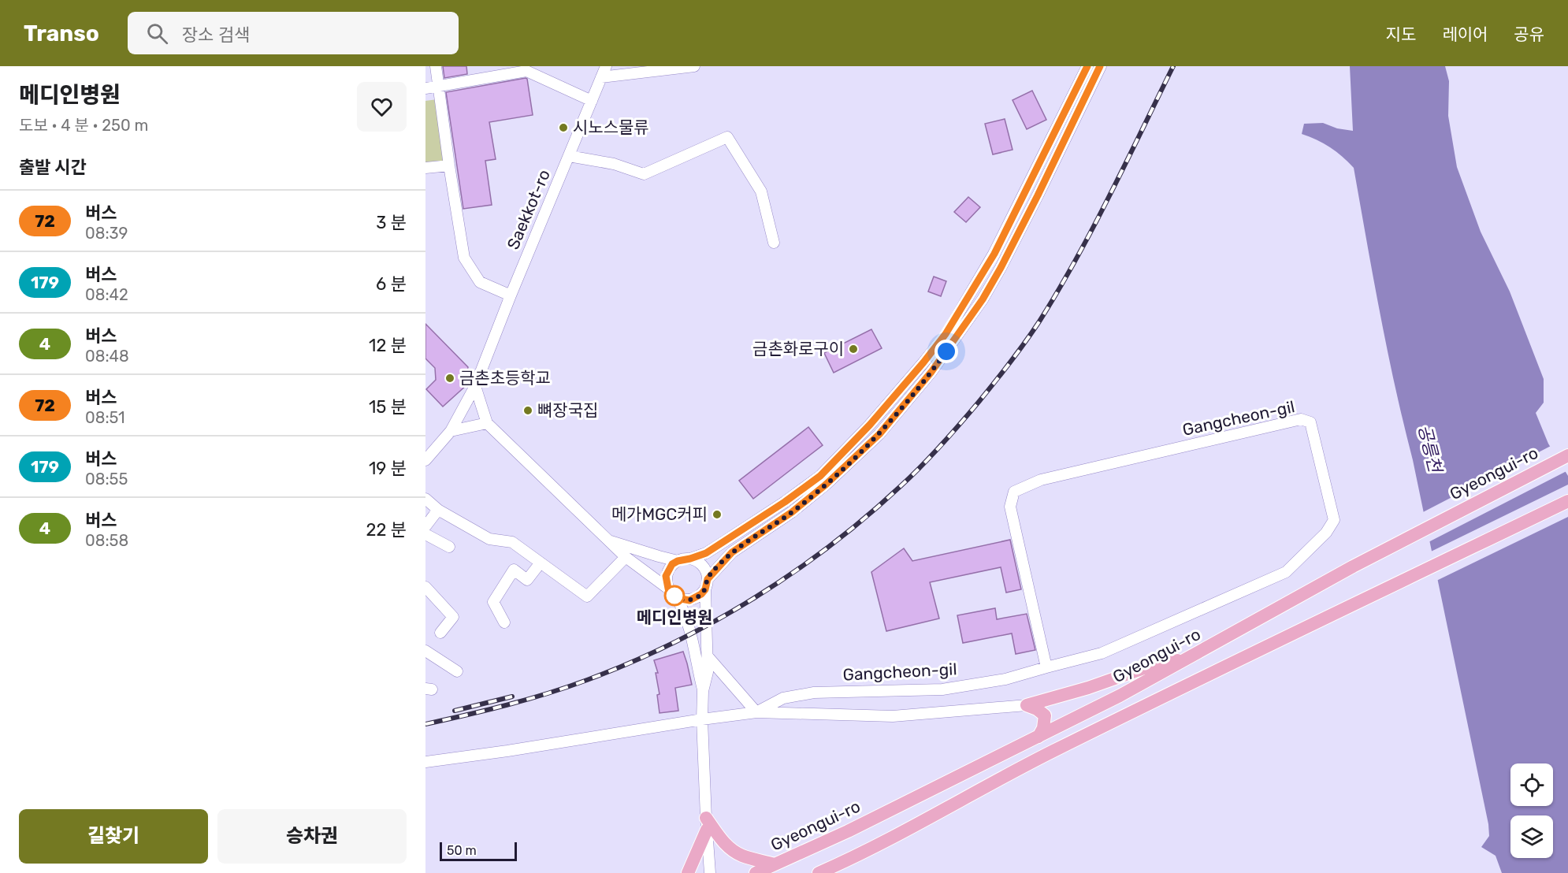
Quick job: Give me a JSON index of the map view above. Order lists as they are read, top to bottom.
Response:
{
  "streets": {
    "main road": ["Gyeongui-ro"],
    "street": ["Saekkot-ro", "Gangcheon-gil"]
  },
  "water": ["공릉천"],
  "places": [
    "시노스물류",
    "금촌화로구이",
    "금촌초등학교",
    "뼈장국집",
    "메가MGC커피",
    "메디인병원"
  ],
  "lines": ["bus line 72"],
  "scale_bar": "50 m",
  "page": {
    "header": "Transo",
    "search": "장소 검색",
    "nav": ["지도", "레이어", "공유"],
    "heading": [
      ["메디인병원", "도보 · 4 분 · 250 m"],
      "출발 시간"
    ],
    "list": [
      {
        "mark": "72",
        "name": "버스",
        "note": "08:39",
        "value": "3 분"
      },
      {
        "mark": "179",
        "name": "버스",
        "note": "08:42",
        "value": "6 분"
      },
      {
        "mark": "4",
        "name": "버스",
        "note": "08:48",
        "value": "12 분"
      },
      {
        "mark": "72",
        "name": "버스",
        "note": "08:51",
        "value": "15 분"
      },
      {
        "mark": "179",
        "name": "버스",
        "note": "08:55",
        "value": "19 분"
      },
      {
        "mark": "4",
        "name": "버스",
        "note": "08:58",
        "value": "22 분"
      }
    ],
    "buttons": ["길찾기", "승차권"],
    "scale": "50 m"
  }
}
